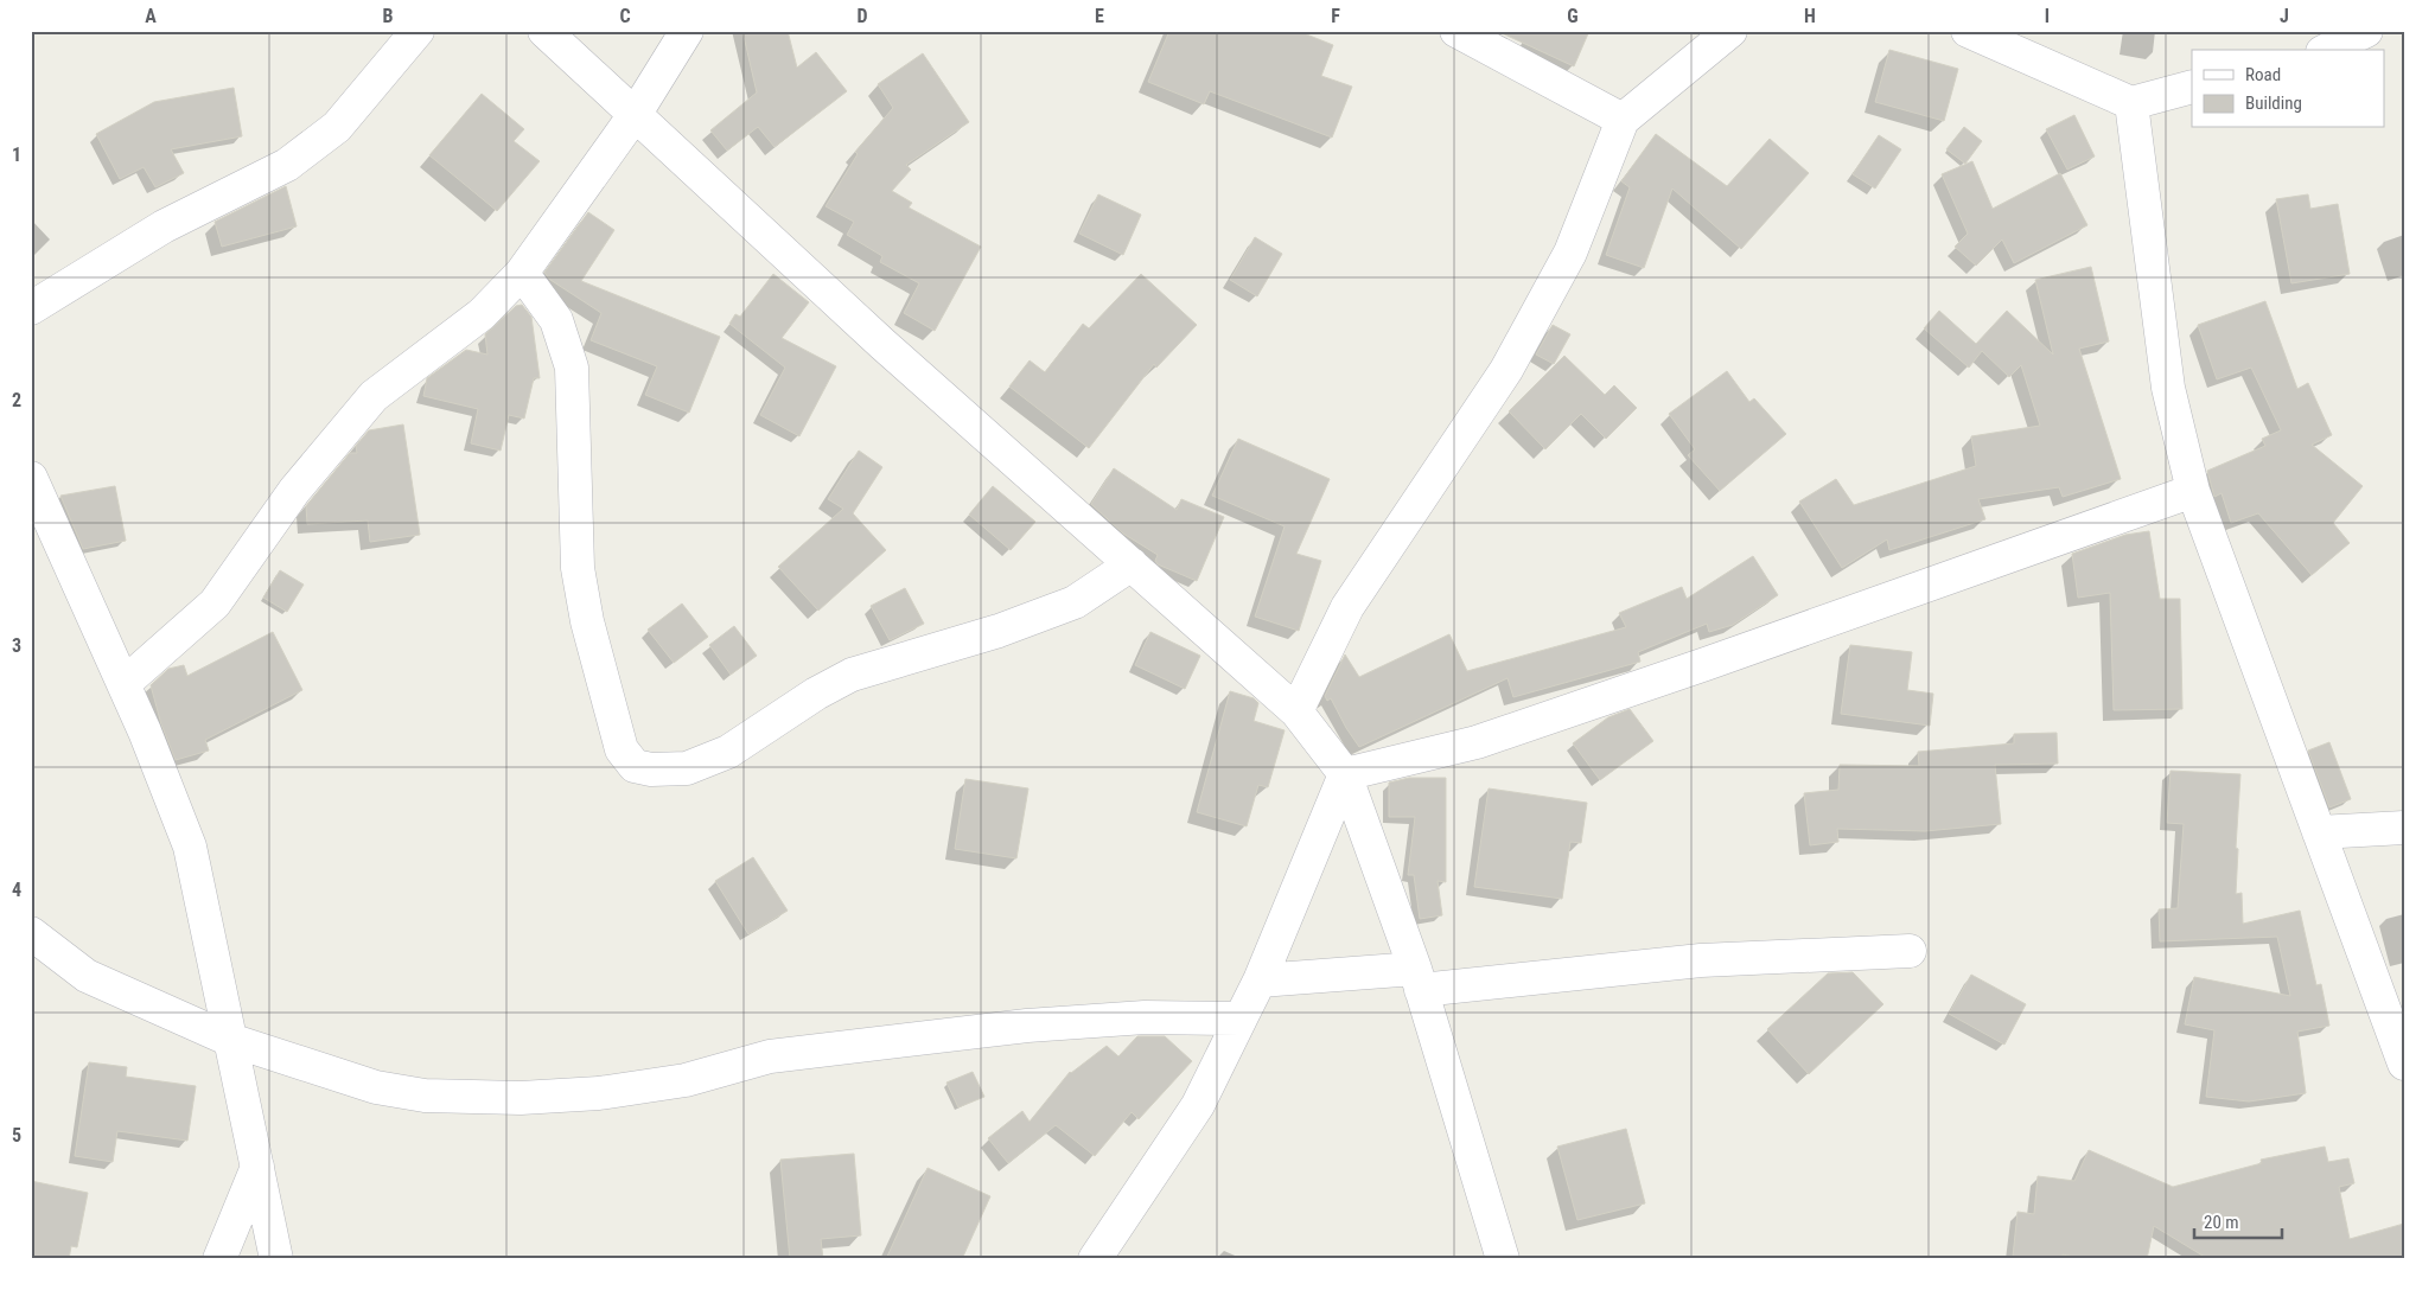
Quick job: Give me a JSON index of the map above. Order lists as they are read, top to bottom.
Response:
{
  "legend": ["Road", "Building"],
  "scale_bar": "20 m",
  "grid": {
    "columns": [
      "A",
      "B",
      "C",
      "D",
      "E",
      "F",
      "G",
      "H",
      "I",
      "J"
    ],
    "rows": [
      "1",
      "2",
      "3",
      "4",
      "5"
    ]
  }
}
